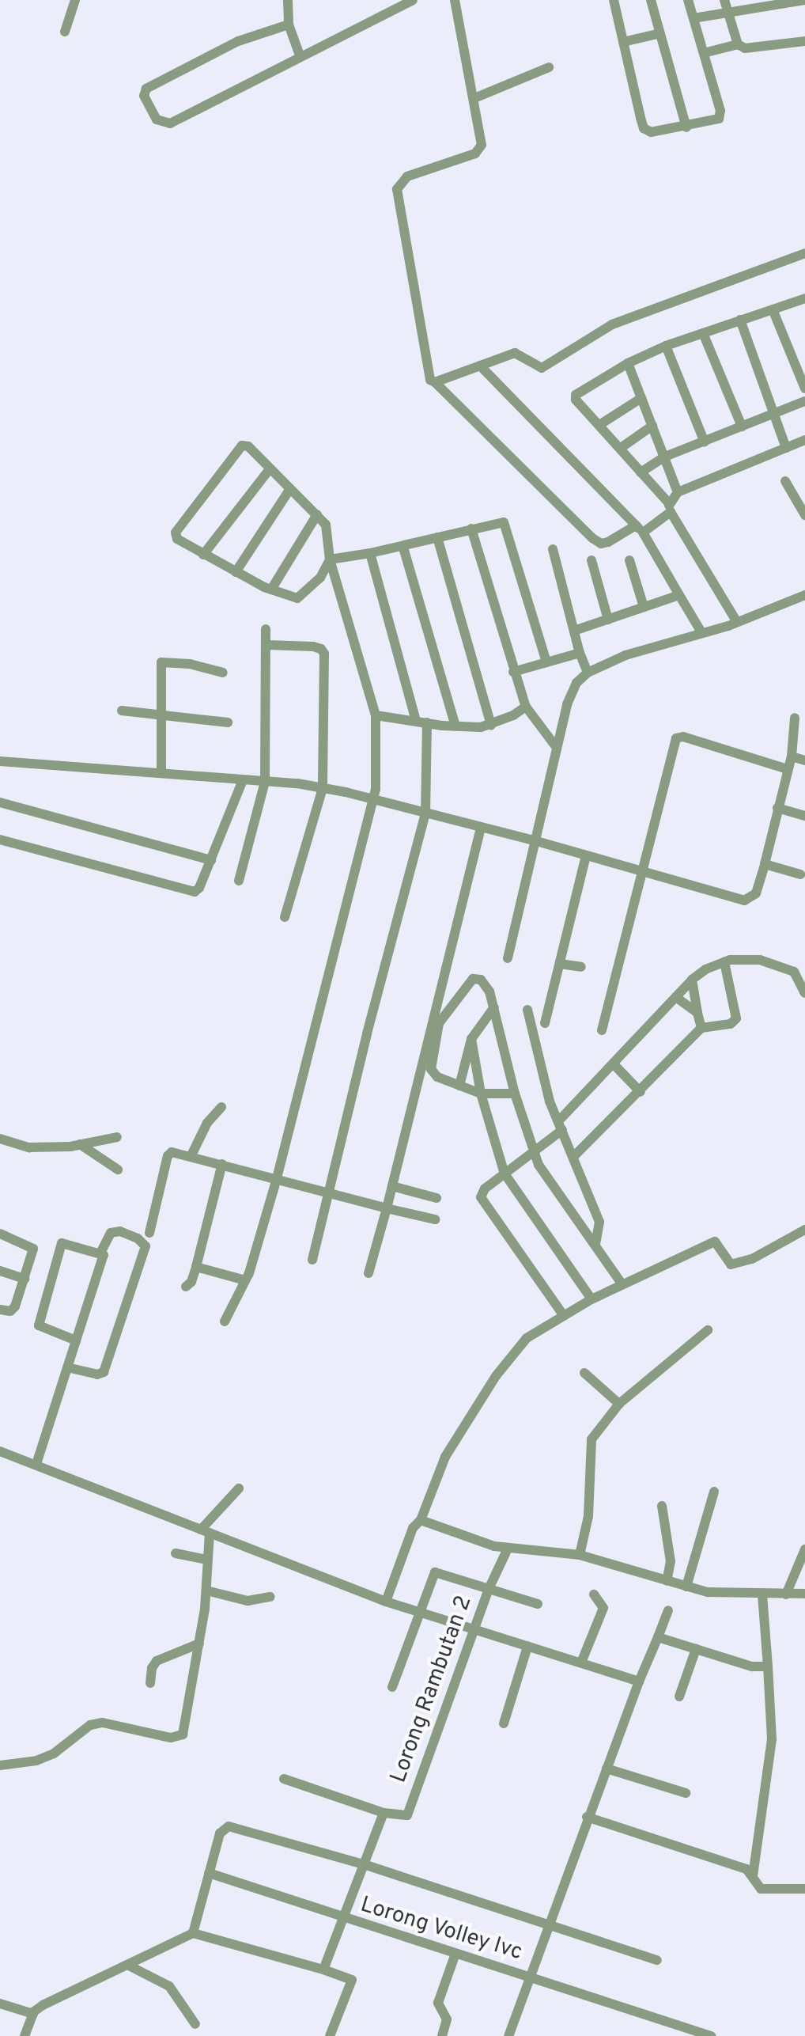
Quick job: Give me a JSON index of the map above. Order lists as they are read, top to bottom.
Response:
{
  "streets": {
    "street": ["Lorong Rambutan 2", "Lorong Volley Ivc"]
  }
}
